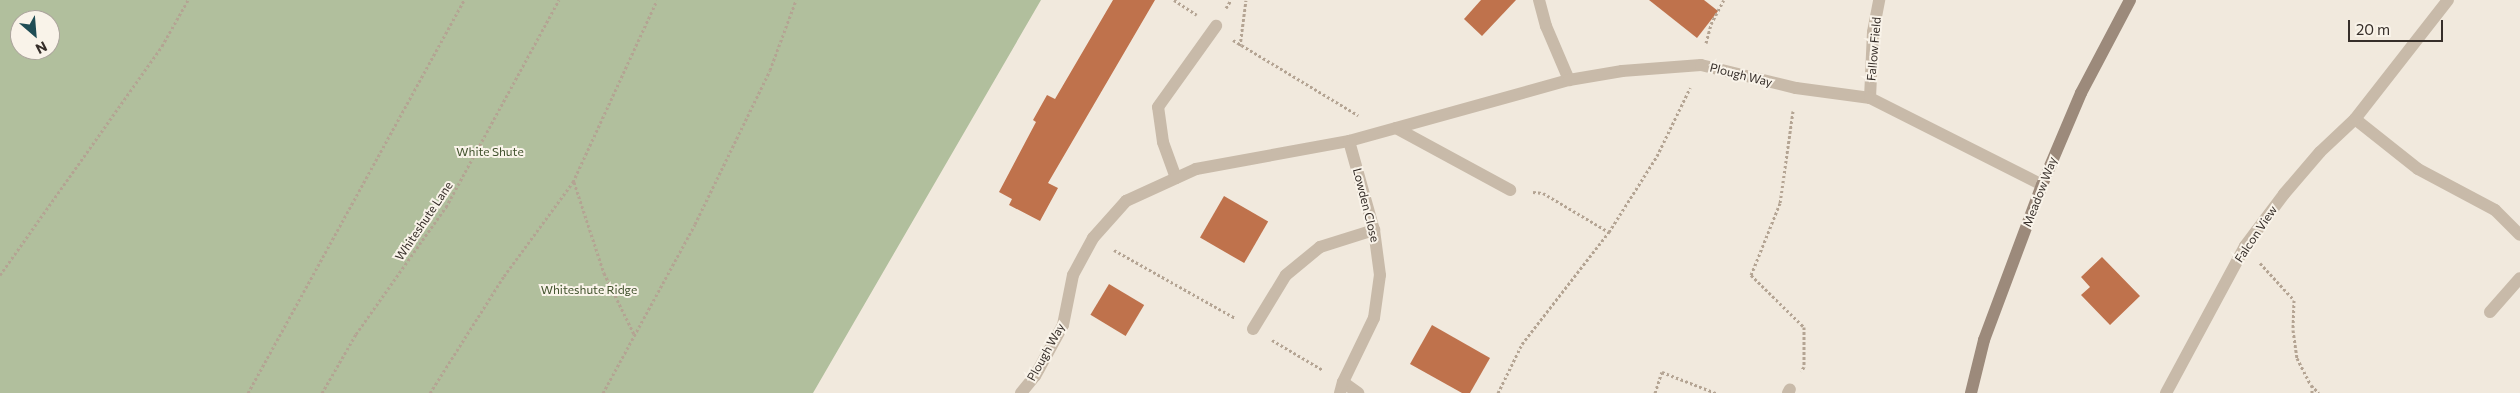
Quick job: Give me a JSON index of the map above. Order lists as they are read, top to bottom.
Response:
{
  "streets": {
    "street": [
      "Fallow Field",
      "Plough Way",
      "Meadow Way",
      "Lowden Close",
      "Falcon View"
    ],
    "path": ["Whiteshute Lane"]
  },
  "crossings": [
    ["Fallow Field", "Plough Way"],
    ["Plough Way", "Meadow Way"],
    ["Plough Way", "Lowden Close"]
  ],
  "parks": ["White Shute", "Whiteshute Ridge"],
  "scale_bar": "20 m",
  "north": "bottom right"
}
